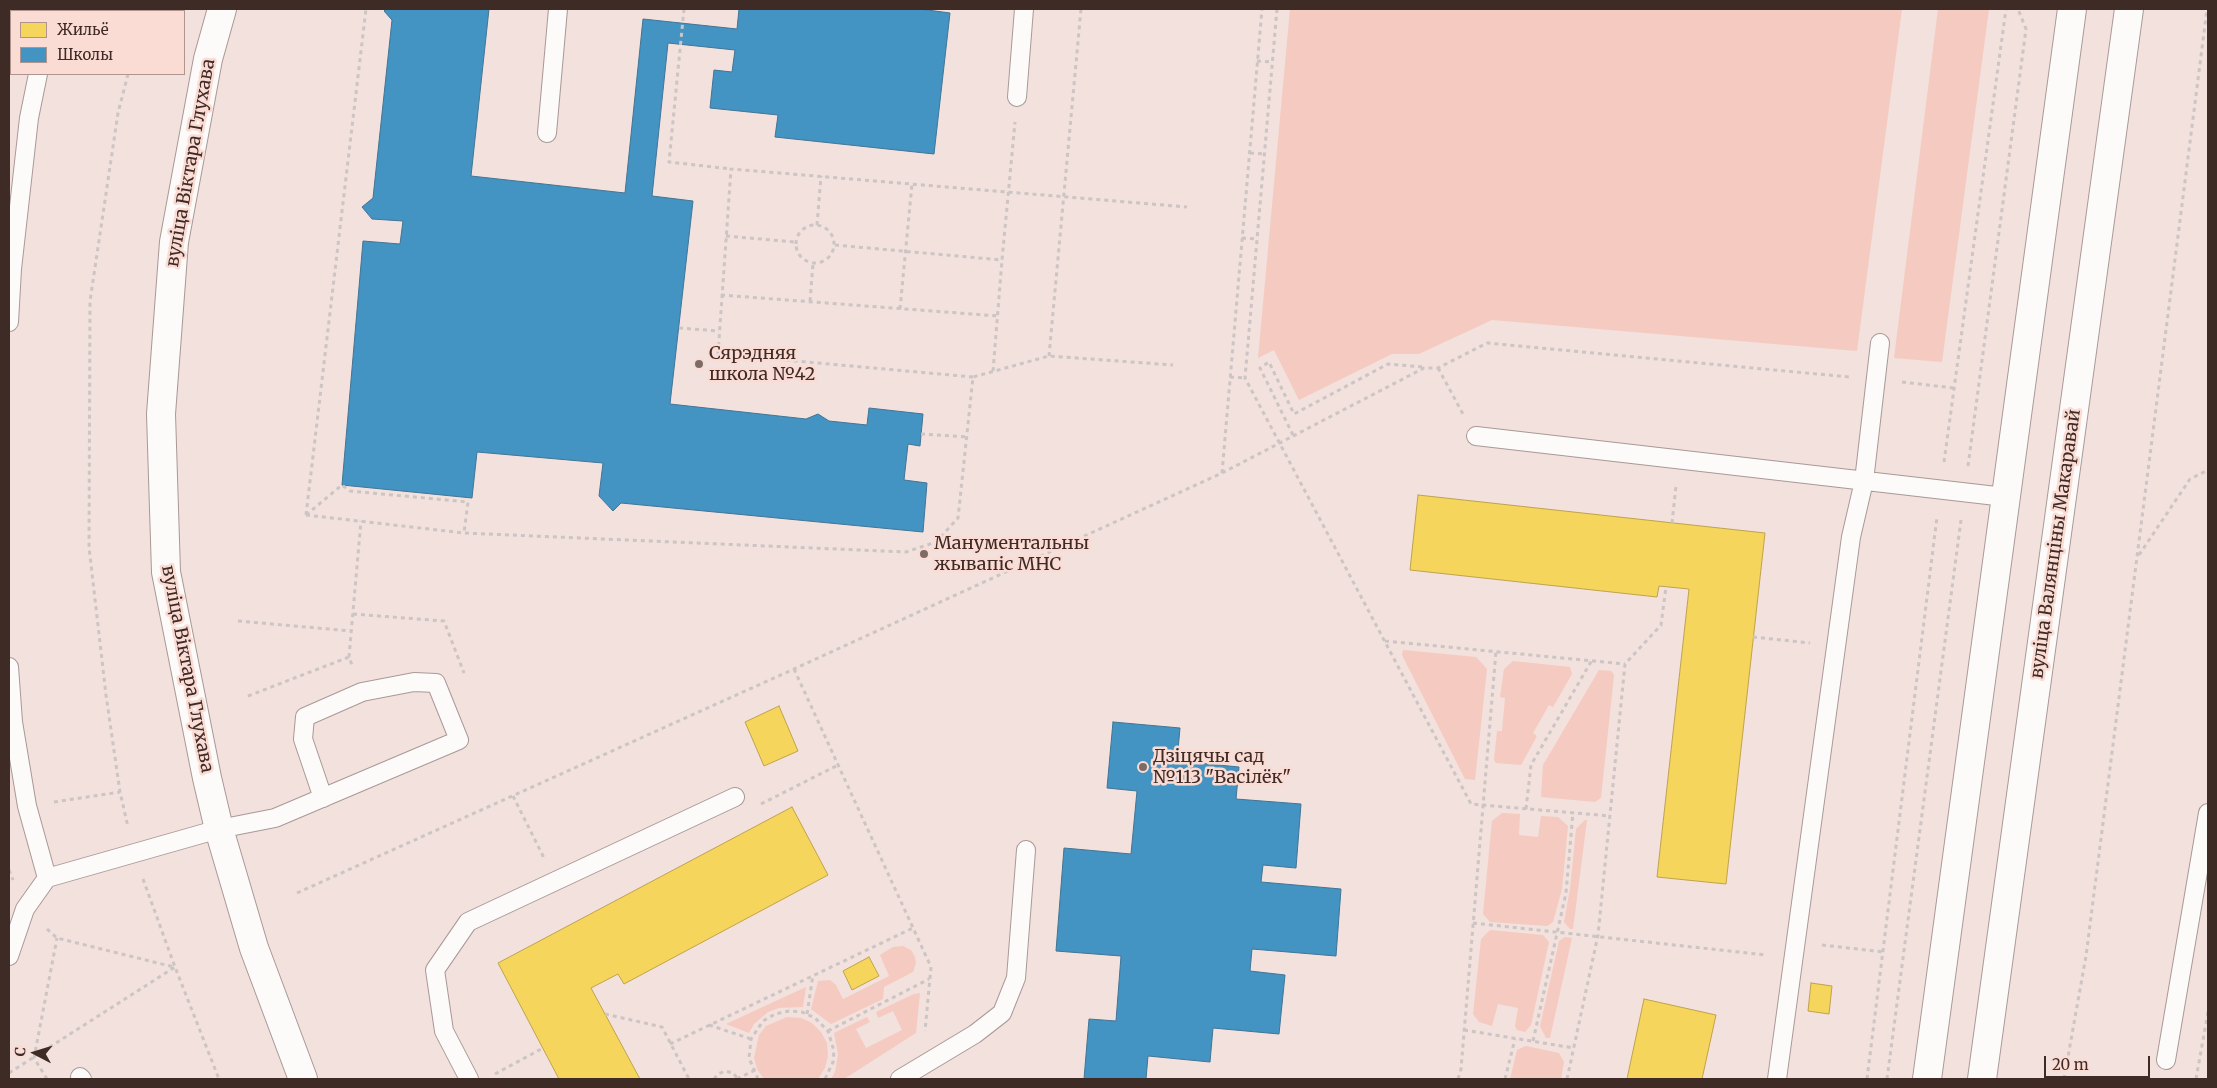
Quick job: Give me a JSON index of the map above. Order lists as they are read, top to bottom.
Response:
{
  "streets": {
    "street": ["вуліца Віктара Глухава", "вуліца Валянціны Макаравай"]
  },
  "places": ["Сярэдняя школа №42", "Манументальны жывапіс МНС", "Дзіцячы сад №113 \"Васілёк\""],
  "legend": ["Жильё", "Школы"],
  "scale_bar": "20 m",
  "north": "left"
}
